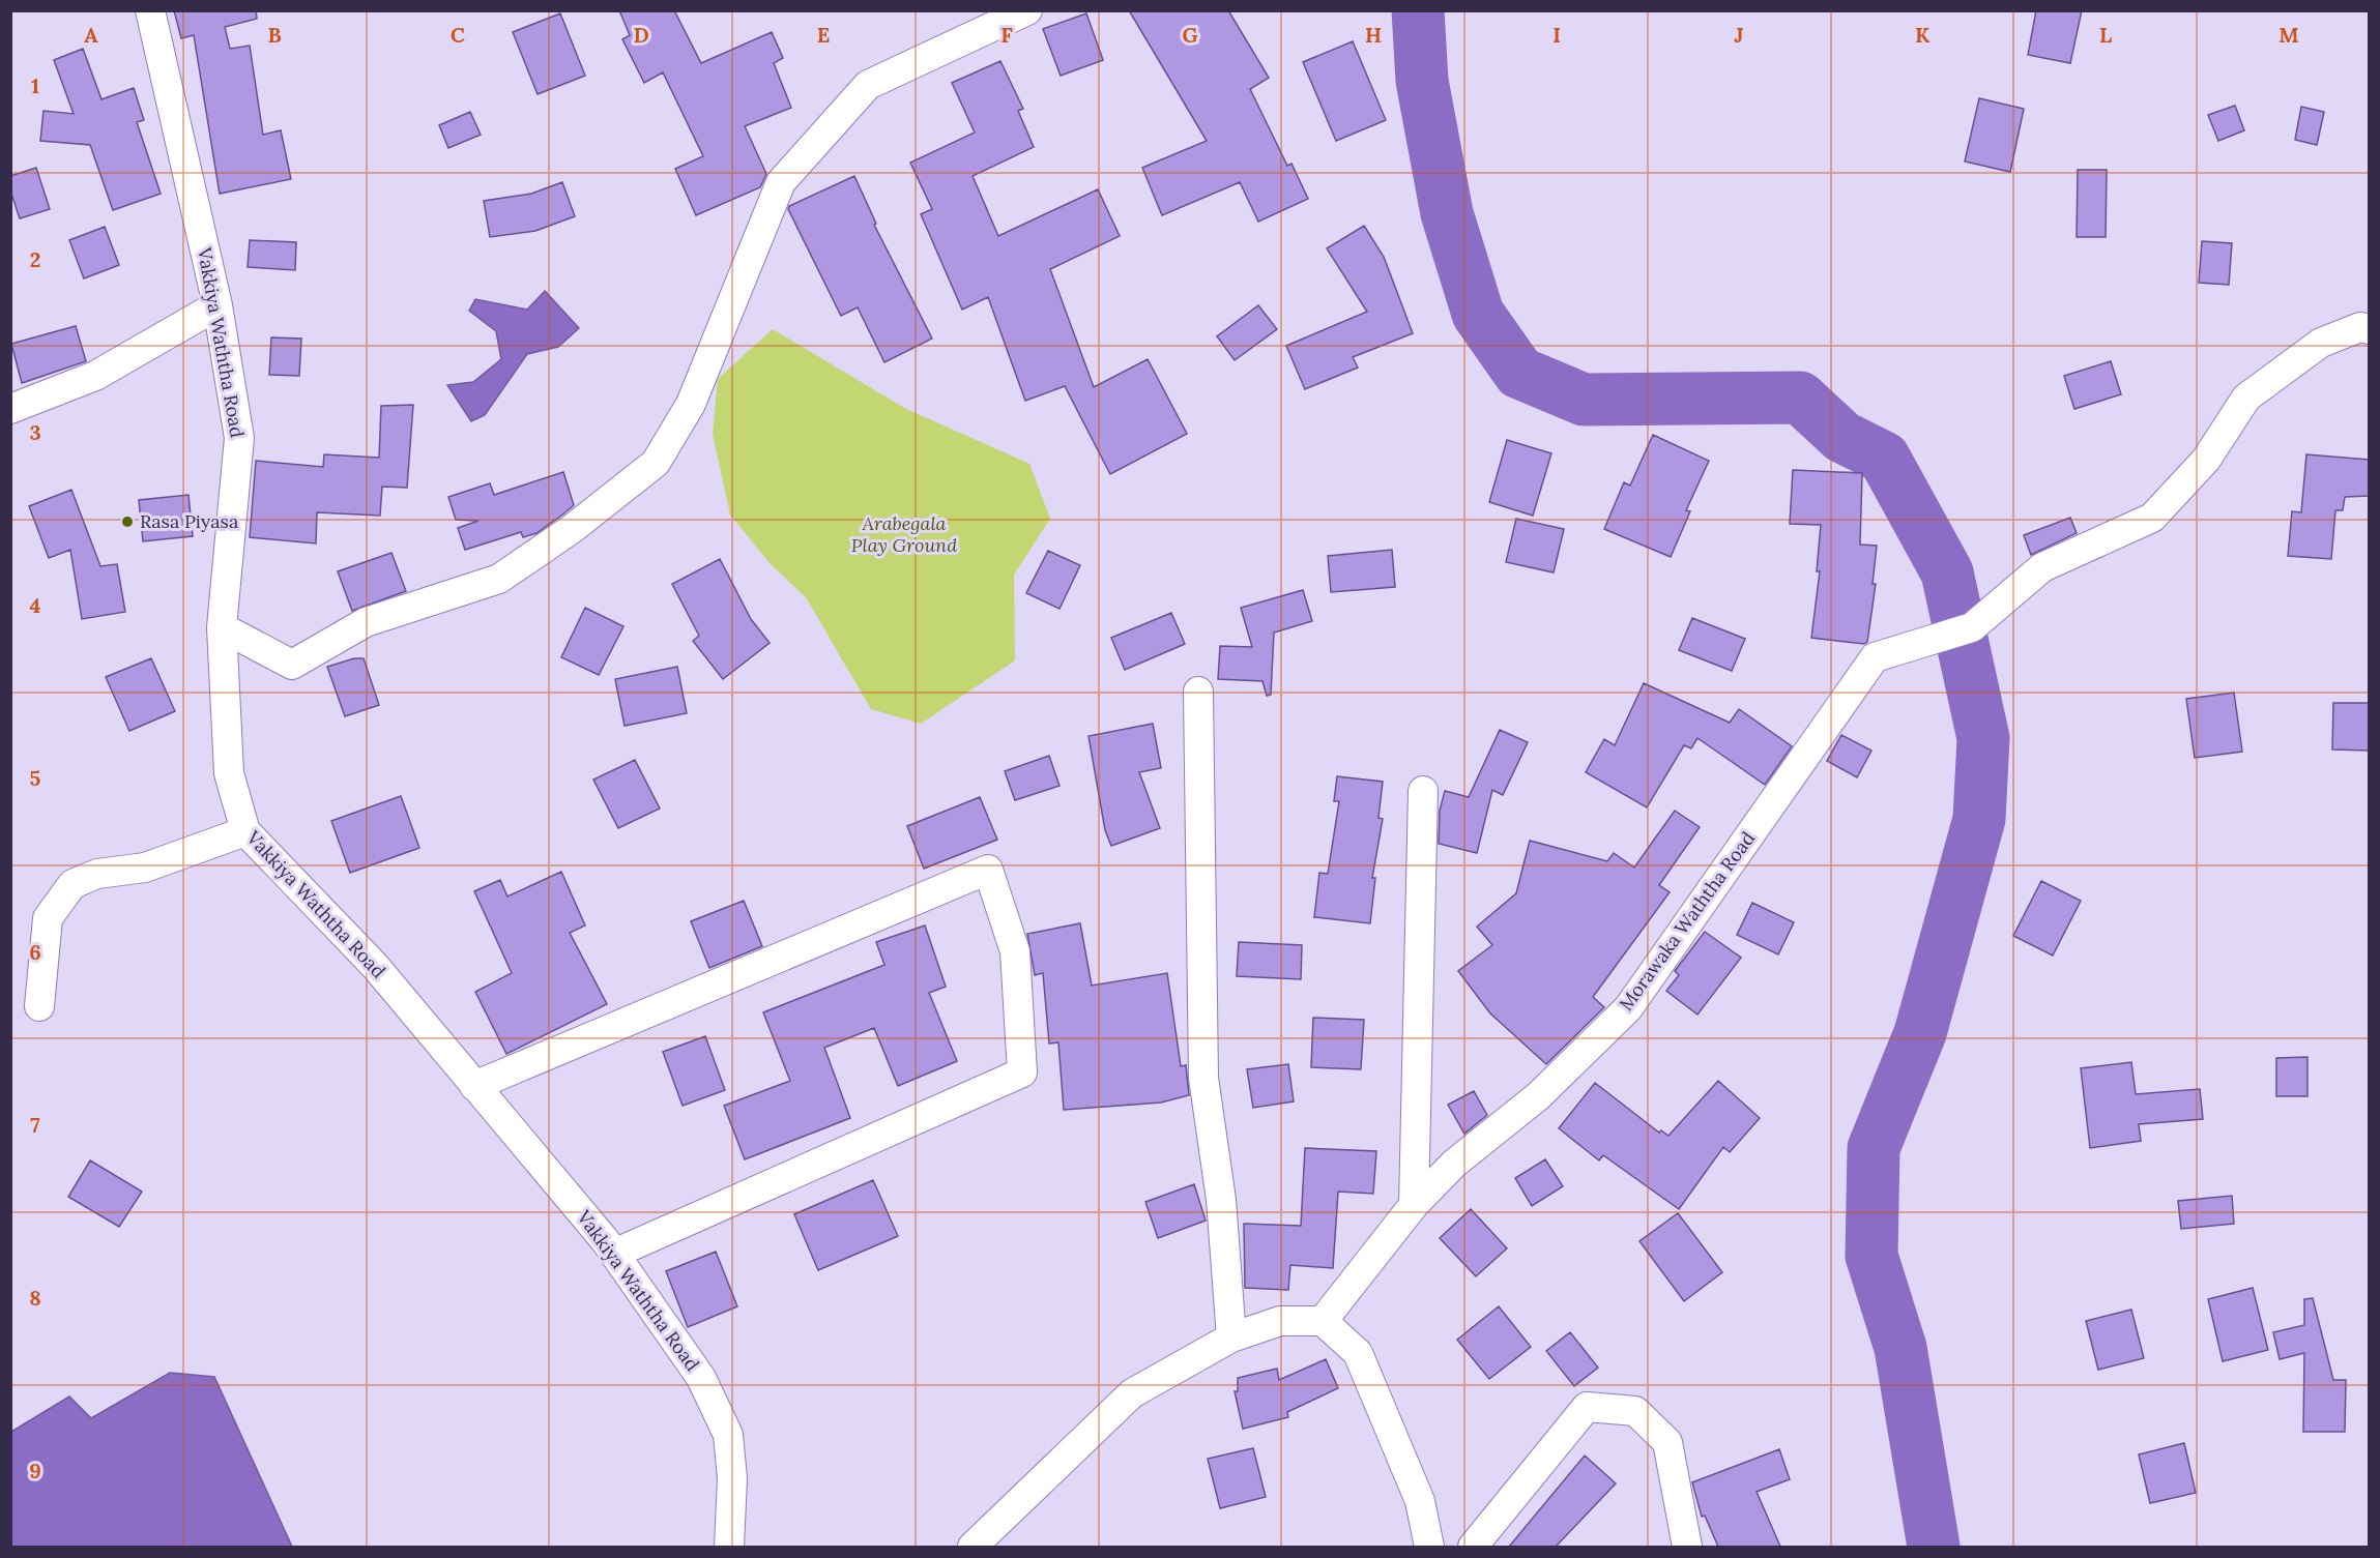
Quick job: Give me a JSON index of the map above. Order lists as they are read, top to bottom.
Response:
{
  "streets": {
    "street": ["Vakkiya Waththa Road", "Morawaka Waththa Road"]
  },
  "parks": ["Arabegala Play Ground"],
  "places": ["Rasa Piyasa"],
  "grid": {
    "columns": [
      "A",
      "B",
      "C",
      "D",
      "E",
      "F",
      "G",
      "H",
      "I",
      "J",
      "K",
      "L",
      "M"
    ],
    "rows": [
      "1",
      "2",
      "3",
      "4",
      "5",
      "6",
      "7",
      "8",
      "9"
    ]
  }
}
